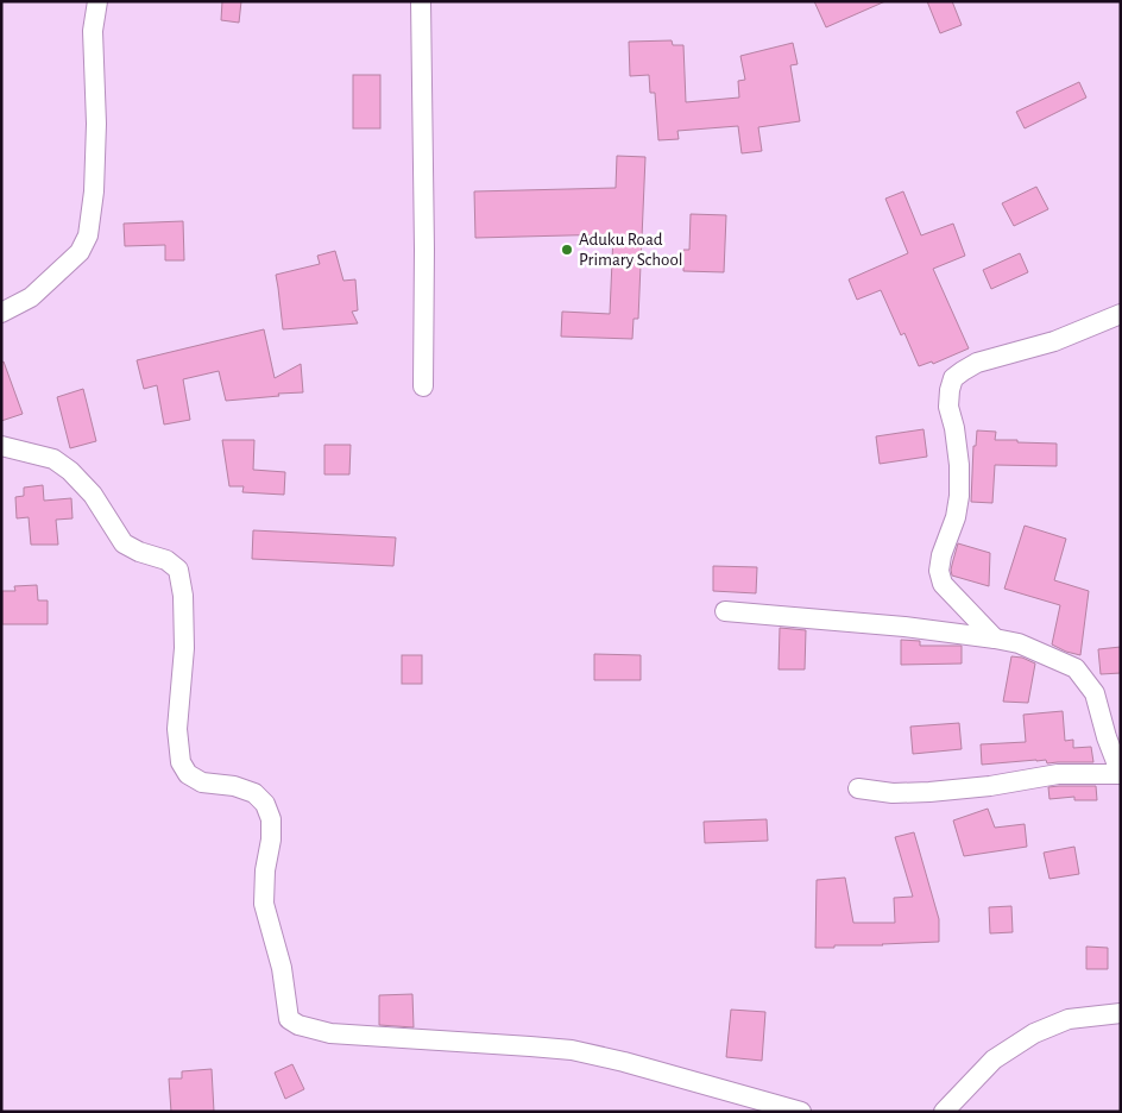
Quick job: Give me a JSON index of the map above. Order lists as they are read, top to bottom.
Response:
{
  "places": ["Aduku Road Primary School"]
}
